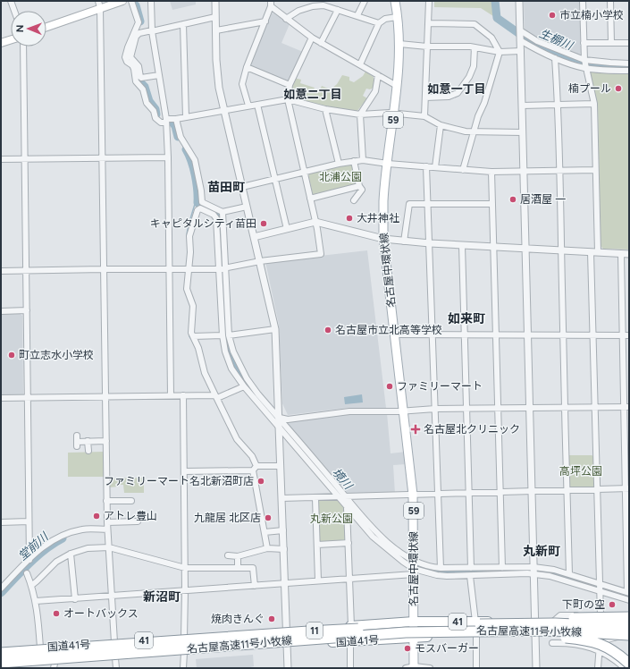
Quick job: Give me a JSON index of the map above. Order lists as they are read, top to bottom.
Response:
{
  "streets": {
    "highway": [
      "41",
      "11",
      "名古屋高速11号小牧線",
      "国道41号"
    ],
    "main road": ["59", "名古屋中環状線"]
  },
  "crossings": [
    ["名古屋中環状線", "国道41号"],
    ["名古屋高速11号小牧線", "国道41号"]
  ],
  "districts": [
    "如意一丁目",
    "如意二丁目",
    "苗田町",
    "如来町",
    "丸新町",
    "新沼町"
  ],
  "water": ["生棚川", "境川", "堂前川"],
  "parks": ["北浦公園", "高坪公園", "丸新公園"],
  "places": {
    "other": [
      "市立楠小学校",
      "楠プール",
      "居酒屋 一",
      "大井神社",
      "キャピタルシティ苗田",
      "名古屋市立北高等学校",
      "町立志水小学校",
      "ファミリーマート",
      "ファミリーマート名北新沼町店",
      "アトレ豊山",
      "九龍居 北区店",
      "下町の空",
      "オートバックス",
      "焼肉きんぐ",
      "モスバーガー"
    ],
    "health": ["名古屋北クリニック"]
  },
  "north": "left"
}
